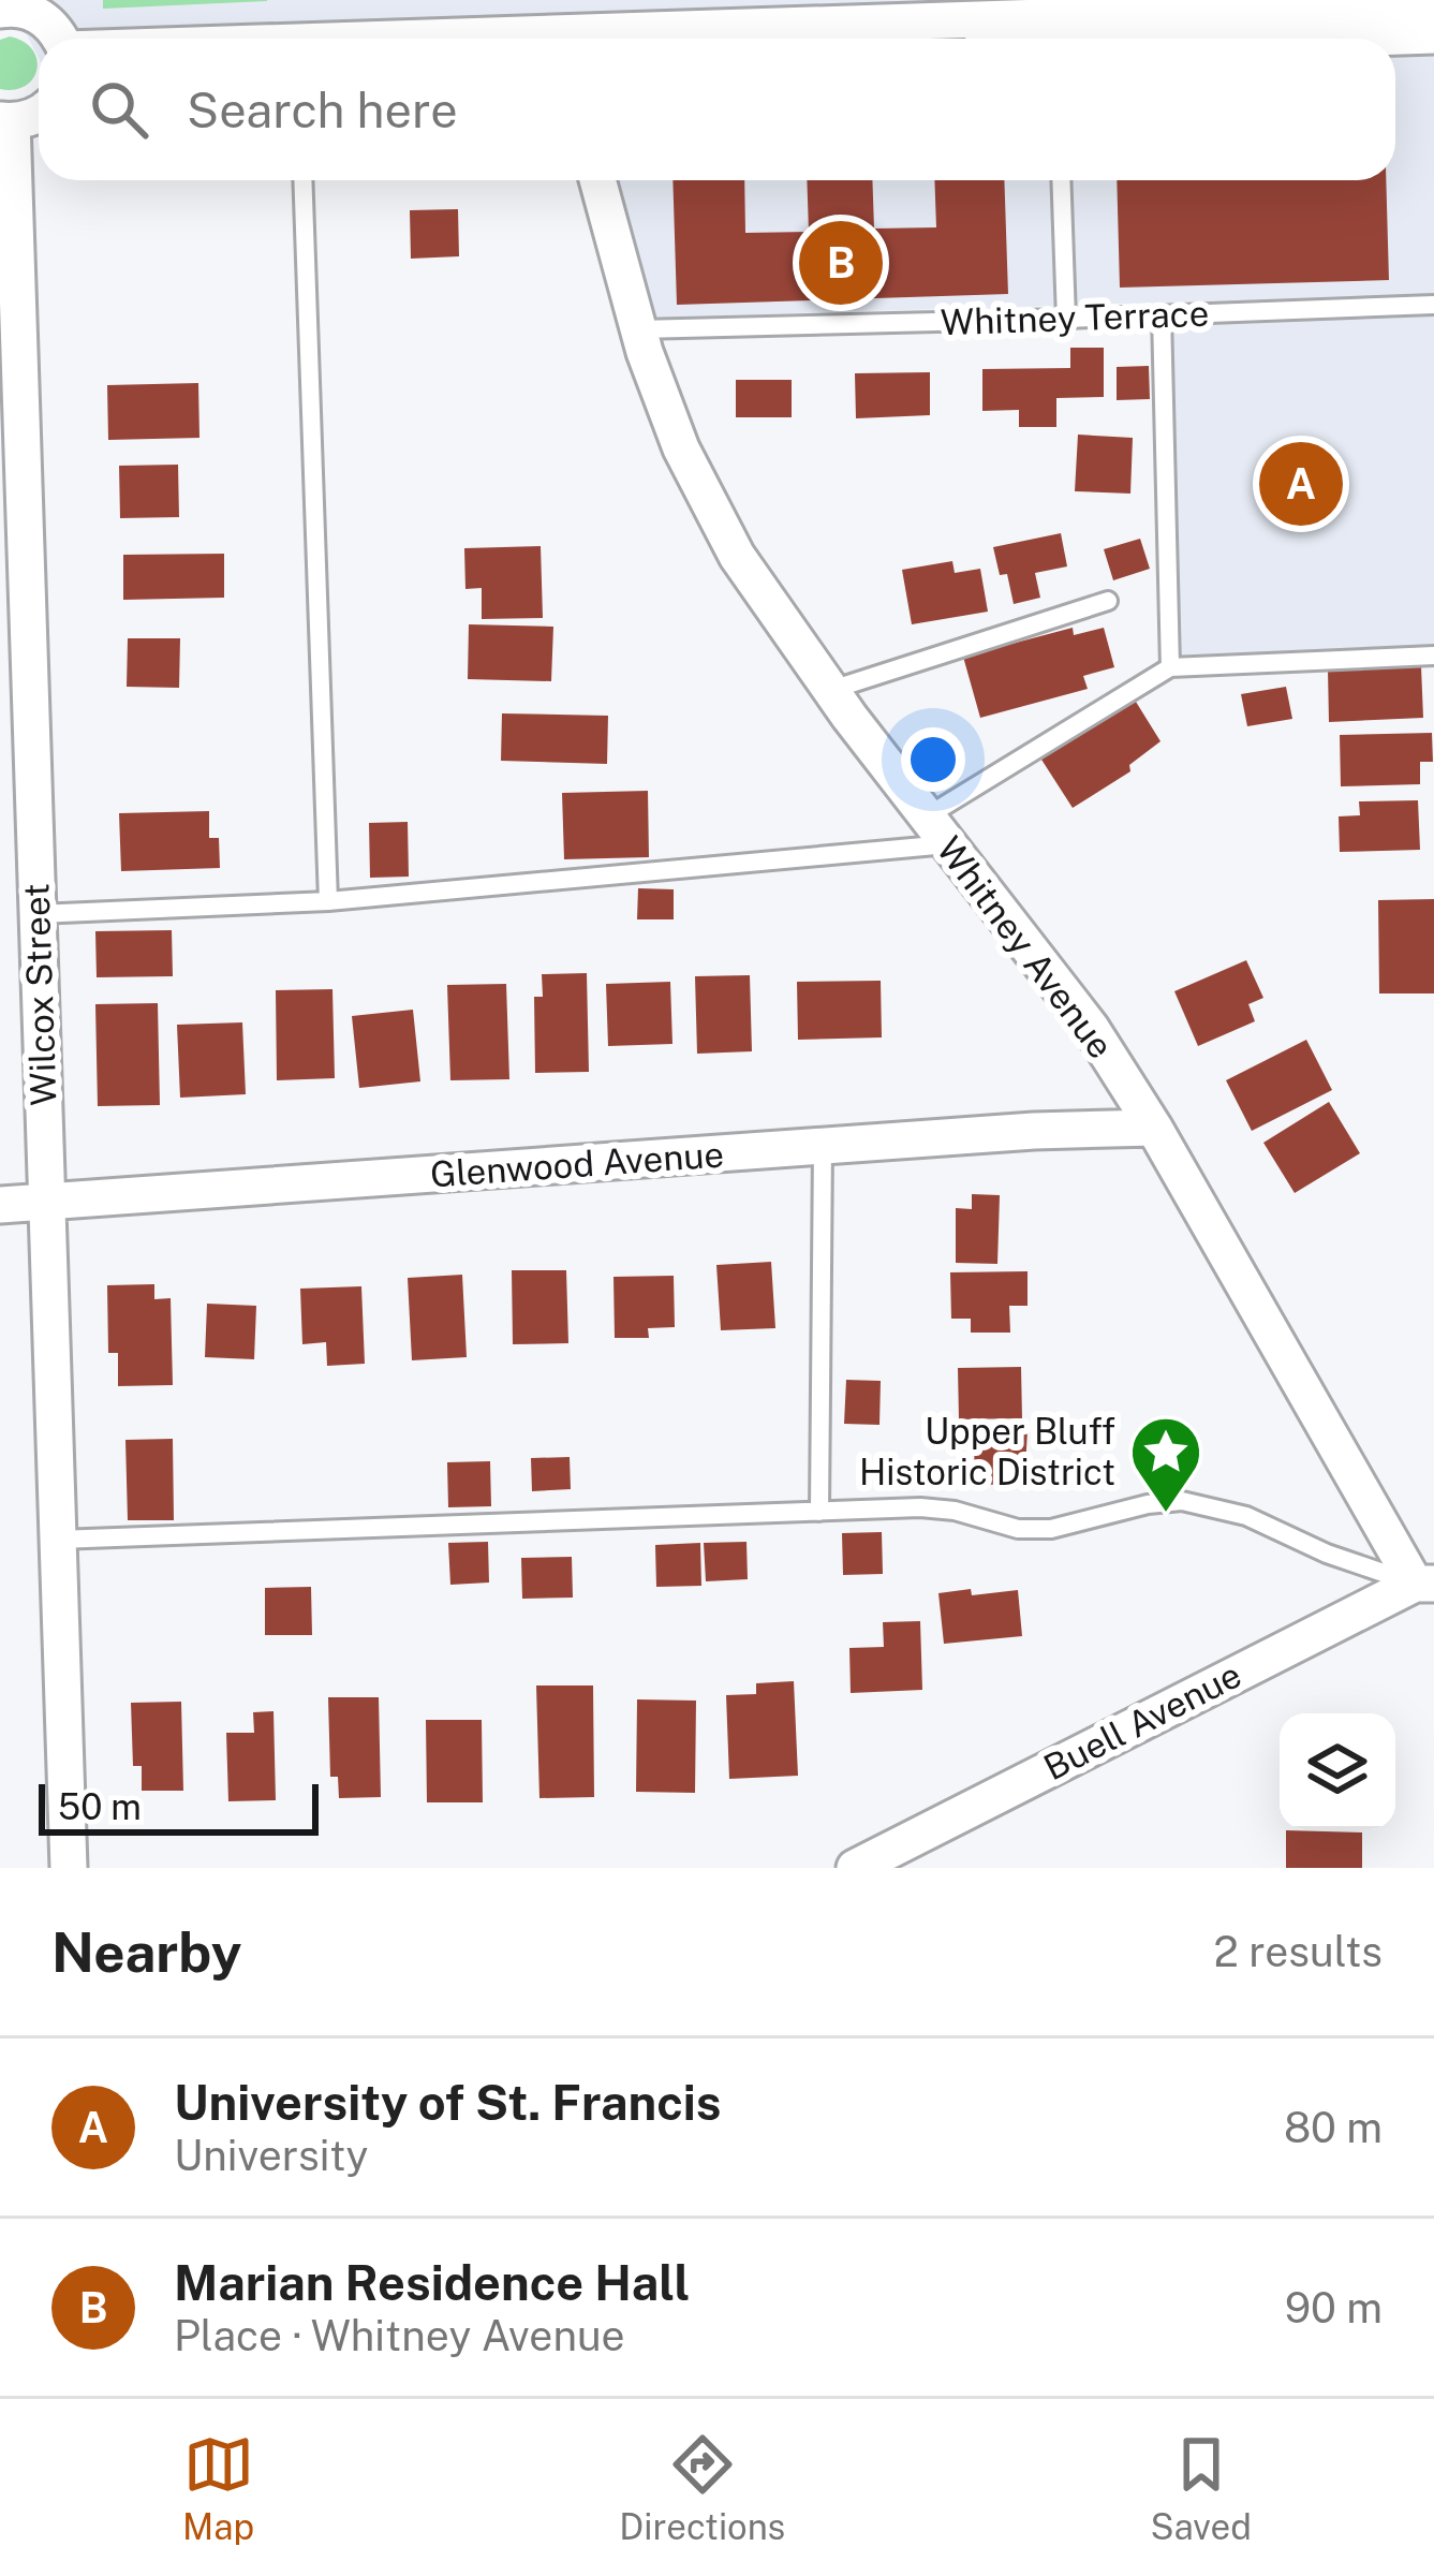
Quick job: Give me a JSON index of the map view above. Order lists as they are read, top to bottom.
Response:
{
  "streets": {
    "street": [
      "Whitney Avenue",
      "Wilcox Street",
      "Glenwood Avenue",
      "Buell Avenue"
    ],
    "lane": ["Whitney Terrace"]
  },
  "crossings": [
    ["Whitney Terrace", "Whitney Avenue"],
    ["Whitney Avenue", "Glenwood Avenue"],
    ["Whitney Avenue", "Buell Avenue"],
    ["Wilcox Street", "Glenwood Avenue"]
  ],
  "places": {
    "place": ["Upper Bluff Historic District"]
  },
  "scale_bar": "50 m",
  "page": {
    "search": "Search here",
    "pins": ["B", "A"],
    "scale": "50 m",
    "heading": ["Nearby", "2 results"],
    "list": [
      {
        "mark": "A",
        "name": "University of St. Francis",
        "note": "University",
        "value": "80 m"
      },
      {
        "mark": "B",
        "name": "Marian Residence Hall",
        "note": "Place · Whitney Avenue",
        "value": "90 m"
      }
    ],
    "nav": ["Map", "Directions", "Saved"]
  }
}
